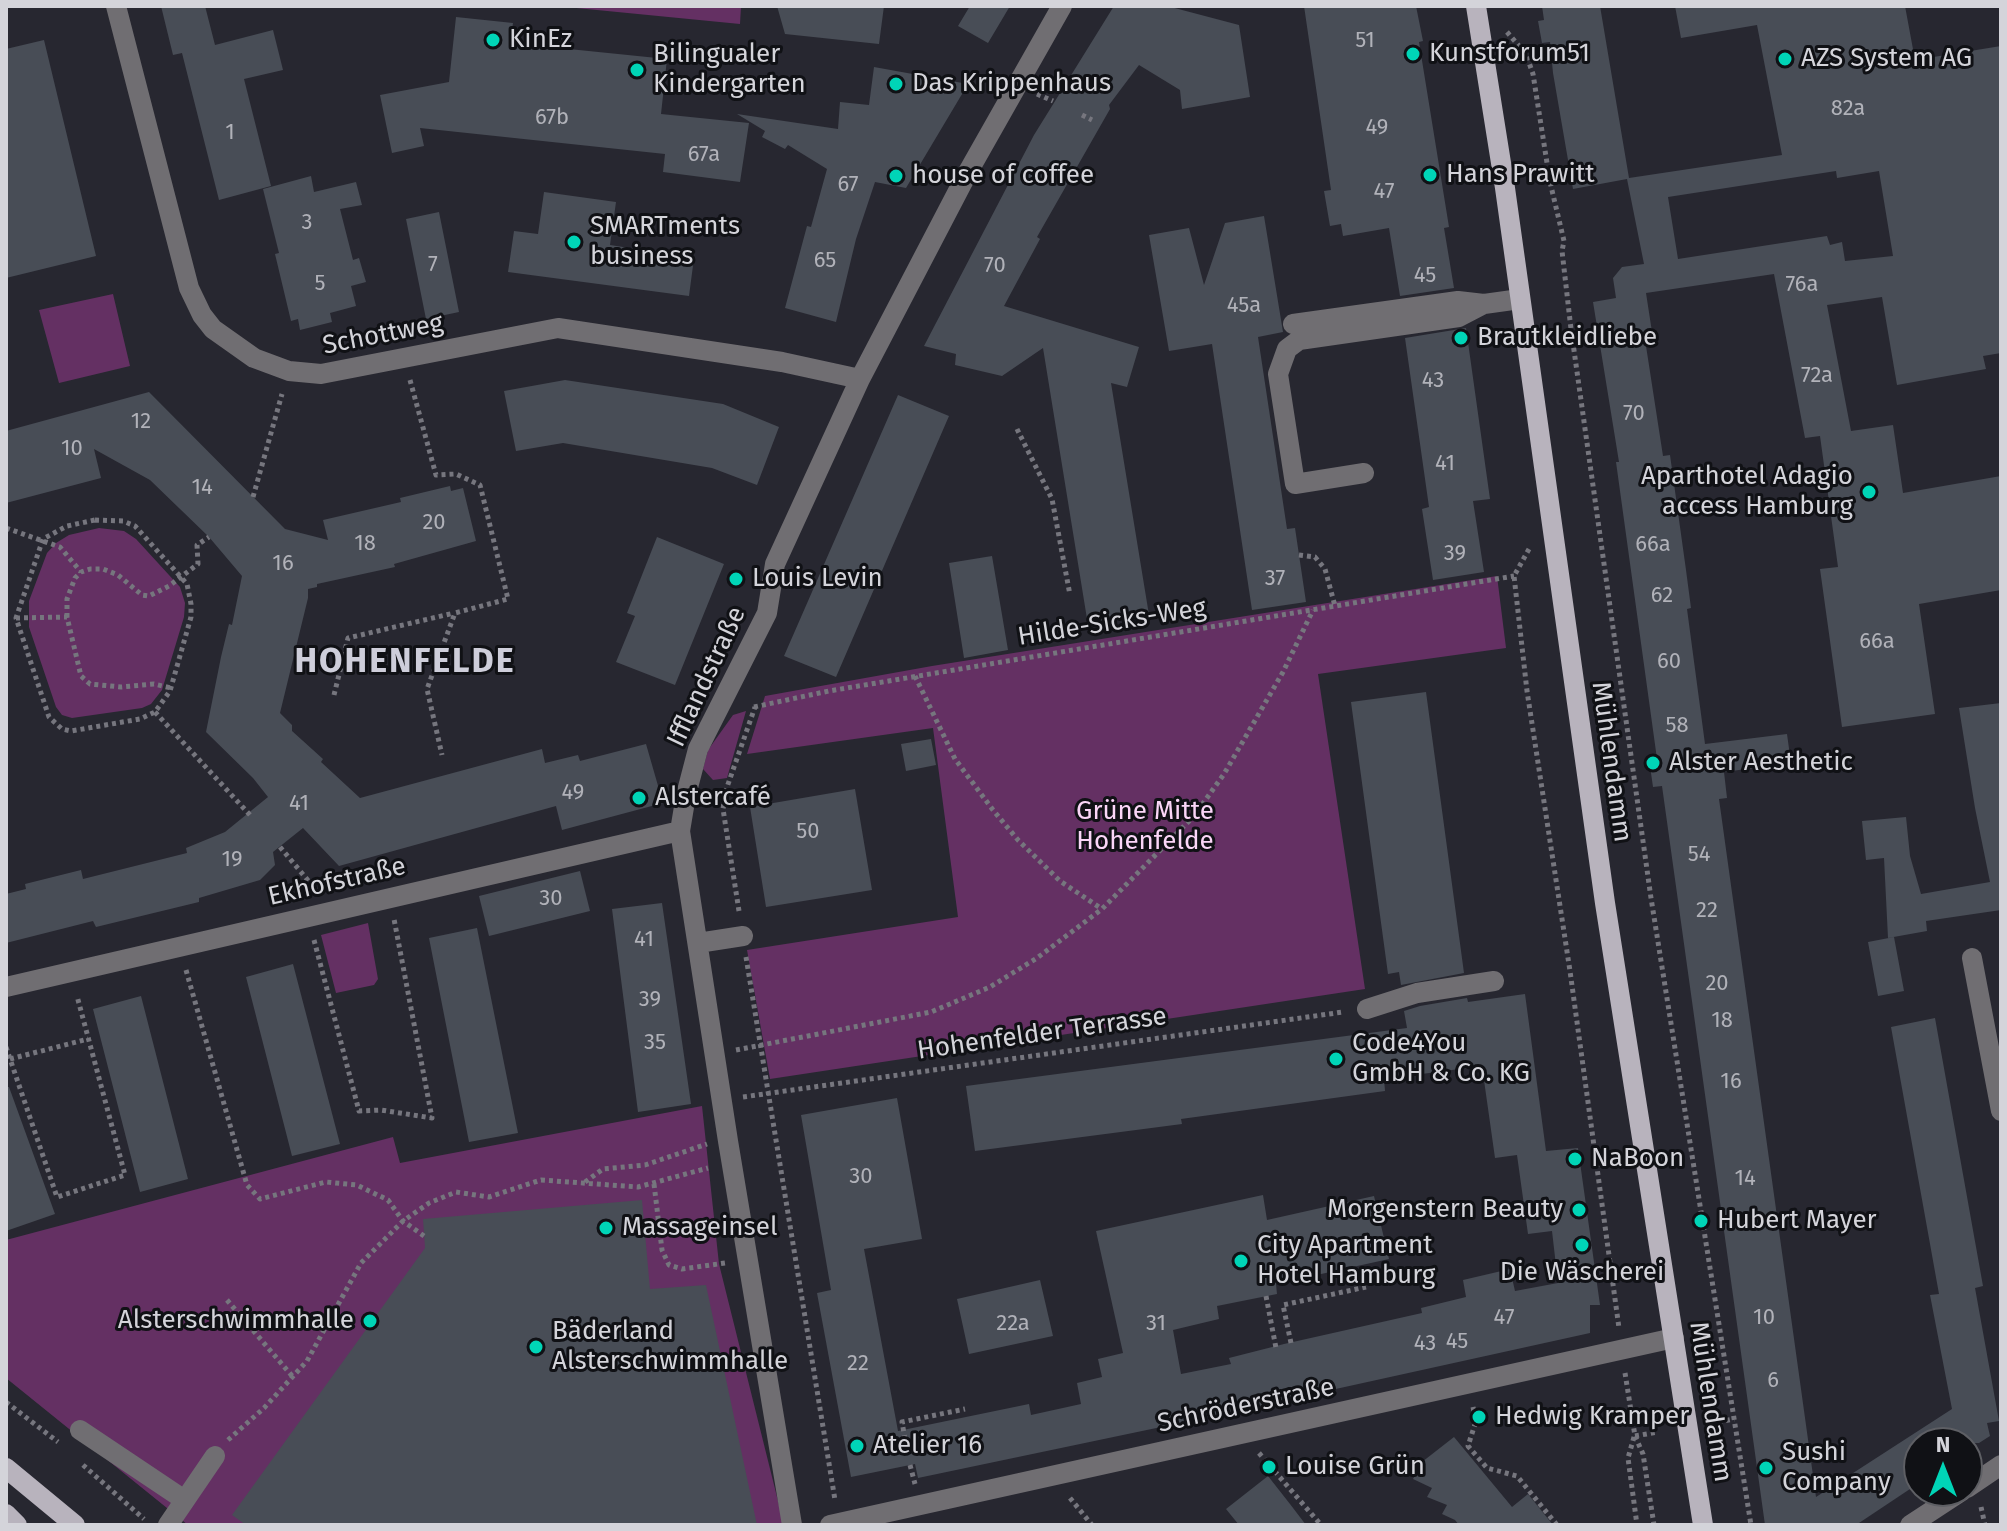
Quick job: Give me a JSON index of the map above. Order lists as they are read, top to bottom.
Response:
{
  "streets": {
    "main road": ["Mühlendamm"],
    "street": [
      "Schottweg",
      "Ifflandstraße",
      "Ekhofstraße",
      "Schröderstraße"
    ],
    "path": ["Hilde-Sicks-Weg", "Hohenfelder Terrasse"]
  },
  "crossings": [
    ["Schottweg", "Ifflandstraße"],
    ["Hilde-Sicks-Weg", "Ifflandstraße"],
    ["Ifflandstraße", "Ekhofstraße"],
    ["Ifflandstraße", "Hohenfelder Terrasse"],
    ["Mühlendamm", "Schröderstraße"]
  ],
  "districts": ["HOHENFELDE"],
  "parks": ["Grüne Mitte Hohenfelde"],
  "places": [
    "KinEz",
    "Kunstforum51",
    "AZS System AG",
    "Bilingualer Kindergarten",
    "Das Krippenhaus",
    "Hans Prawitt",
    "house of coffee",
    "SMARTments business",
    "Brautkleidliebe",
    "Aparthotel Adagio access Hamburg",
    "Louis Levin",
    "Alster Aesthetic",
    "Alstercafé",
    "Code4You GmbH & Co. KG",
    "NaBoon",
    "Morgenstern Beauty",
    "Hubert Mayer",
    "Massageinsel",
    "Die Wäscherei",
    "City Apartment Hotel Hamburg",
    "Alsterschwimmhalle",
    "Bäderland Alsterschwimmhalle",
    "Hedwig Kramper",
    "Atelier 16",
    "Louise Grün",
    "Sushi Company"
  ],
  "house_numbers": [
    "51",
    "82a",
    "67b",
    "49",
    "1",
    "67a",
    "67",
    "47",
    "3",
    "65",
    "7",
    "70",
    "45",
    "5",
    "76a",
    "45a",
    "72a",
    "43",
    "70",
    "12",
    "10",
    "41",
    "14",
    "20",
    "18",
    "66a",
    "39",
    "16",
    "37",
    "62",
    "66a",
    "60",
    "58",
    "49",
    "41",
    "50",
    "54",
    "19",
    "30",
    "22",
    "41",
    "20",
    "39",
    "18",
    "35",
    "16",
    "30",
    "14",
    "47",
    "10",
    "22a",
    "31",
    "45",
    "43",
    "22",
    "6"
  ],
  "north": "top"
}
